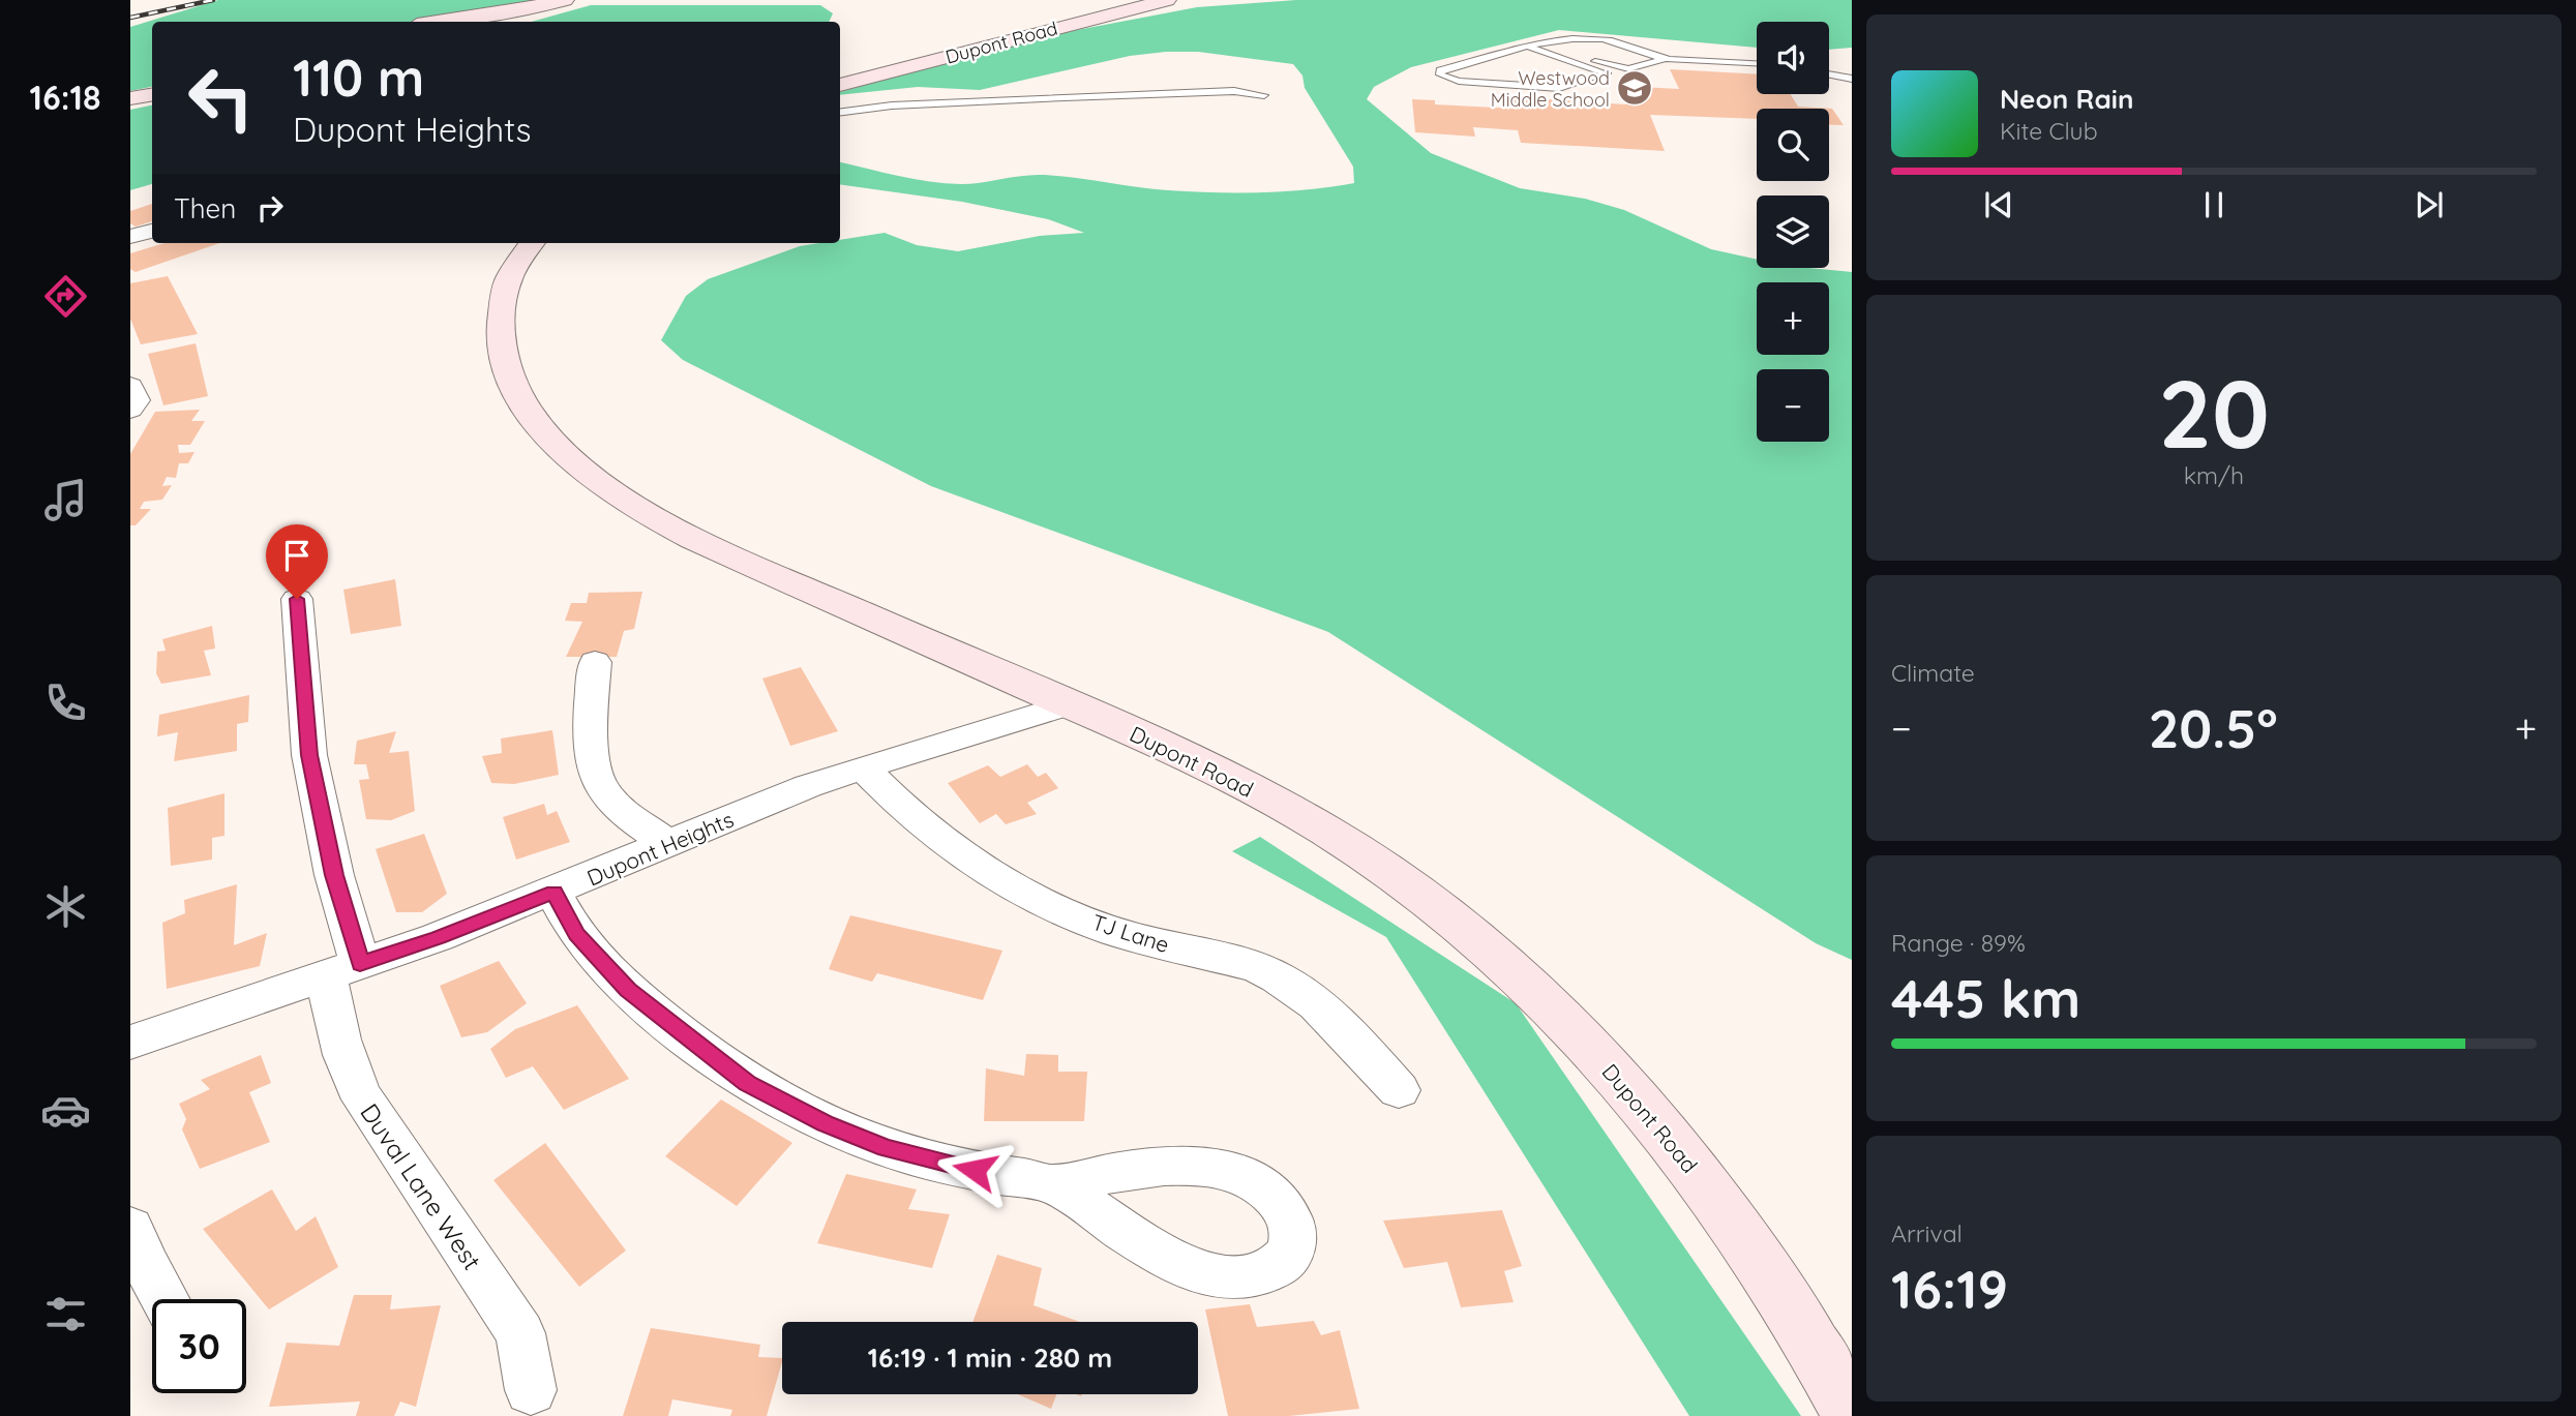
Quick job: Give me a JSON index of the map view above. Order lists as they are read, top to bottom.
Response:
{
  "streets": {
    "street": [
      "Dupont Road",
      "Dupont Heights",
      "TJ Lane",
      "Duval Lane West"
    ]
  },
  "crossings": [
    ["Dupont Road", "Dupont Heights"],
    ["Dupont Heights", "TJ Lane"],
    ["Dupont Heights", "Duval Lane West"]
  ],
  "places": {
    "school or university": ["Westwood Middle School"]
  },
  "page": {
    "tabs": "16:18",
    "map_buttons": ["+", "−"],
    "turn": ["110 m", "Dupont Heights"],
    "song": ["Neon Rain", "Kite Club"],
    "then": "Then",
    "tile": [
      ["20", "km/h"],
      "Climate",
      ["Range · 89%", "445 km"],
      ["Arrival", "16:19"]
    ],
    "heat": ["−", "20.5°", "+"],
    "limit": "30",
    "trip": "16:19 · 1 min · 280 m"
  }
}
